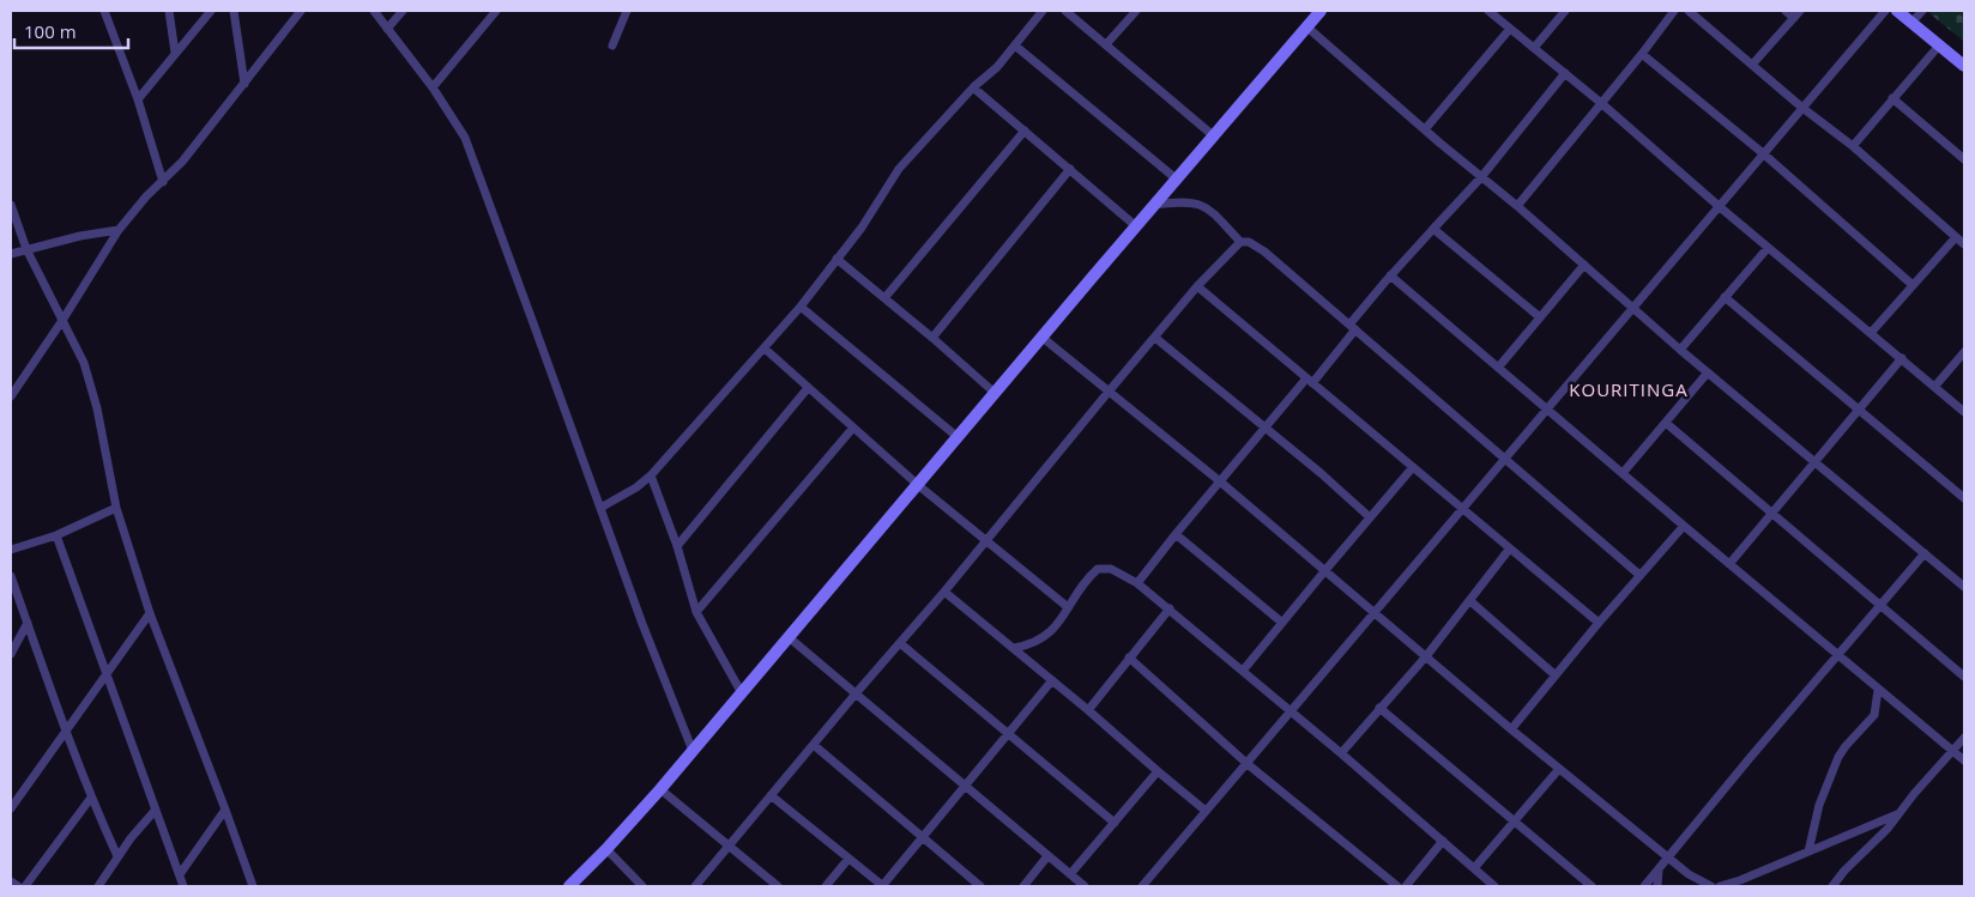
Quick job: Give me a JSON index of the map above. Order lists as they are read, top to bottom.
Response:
{
  "districts": ["KOURITINGA"],
  "scale_bar": "100 m"
}
